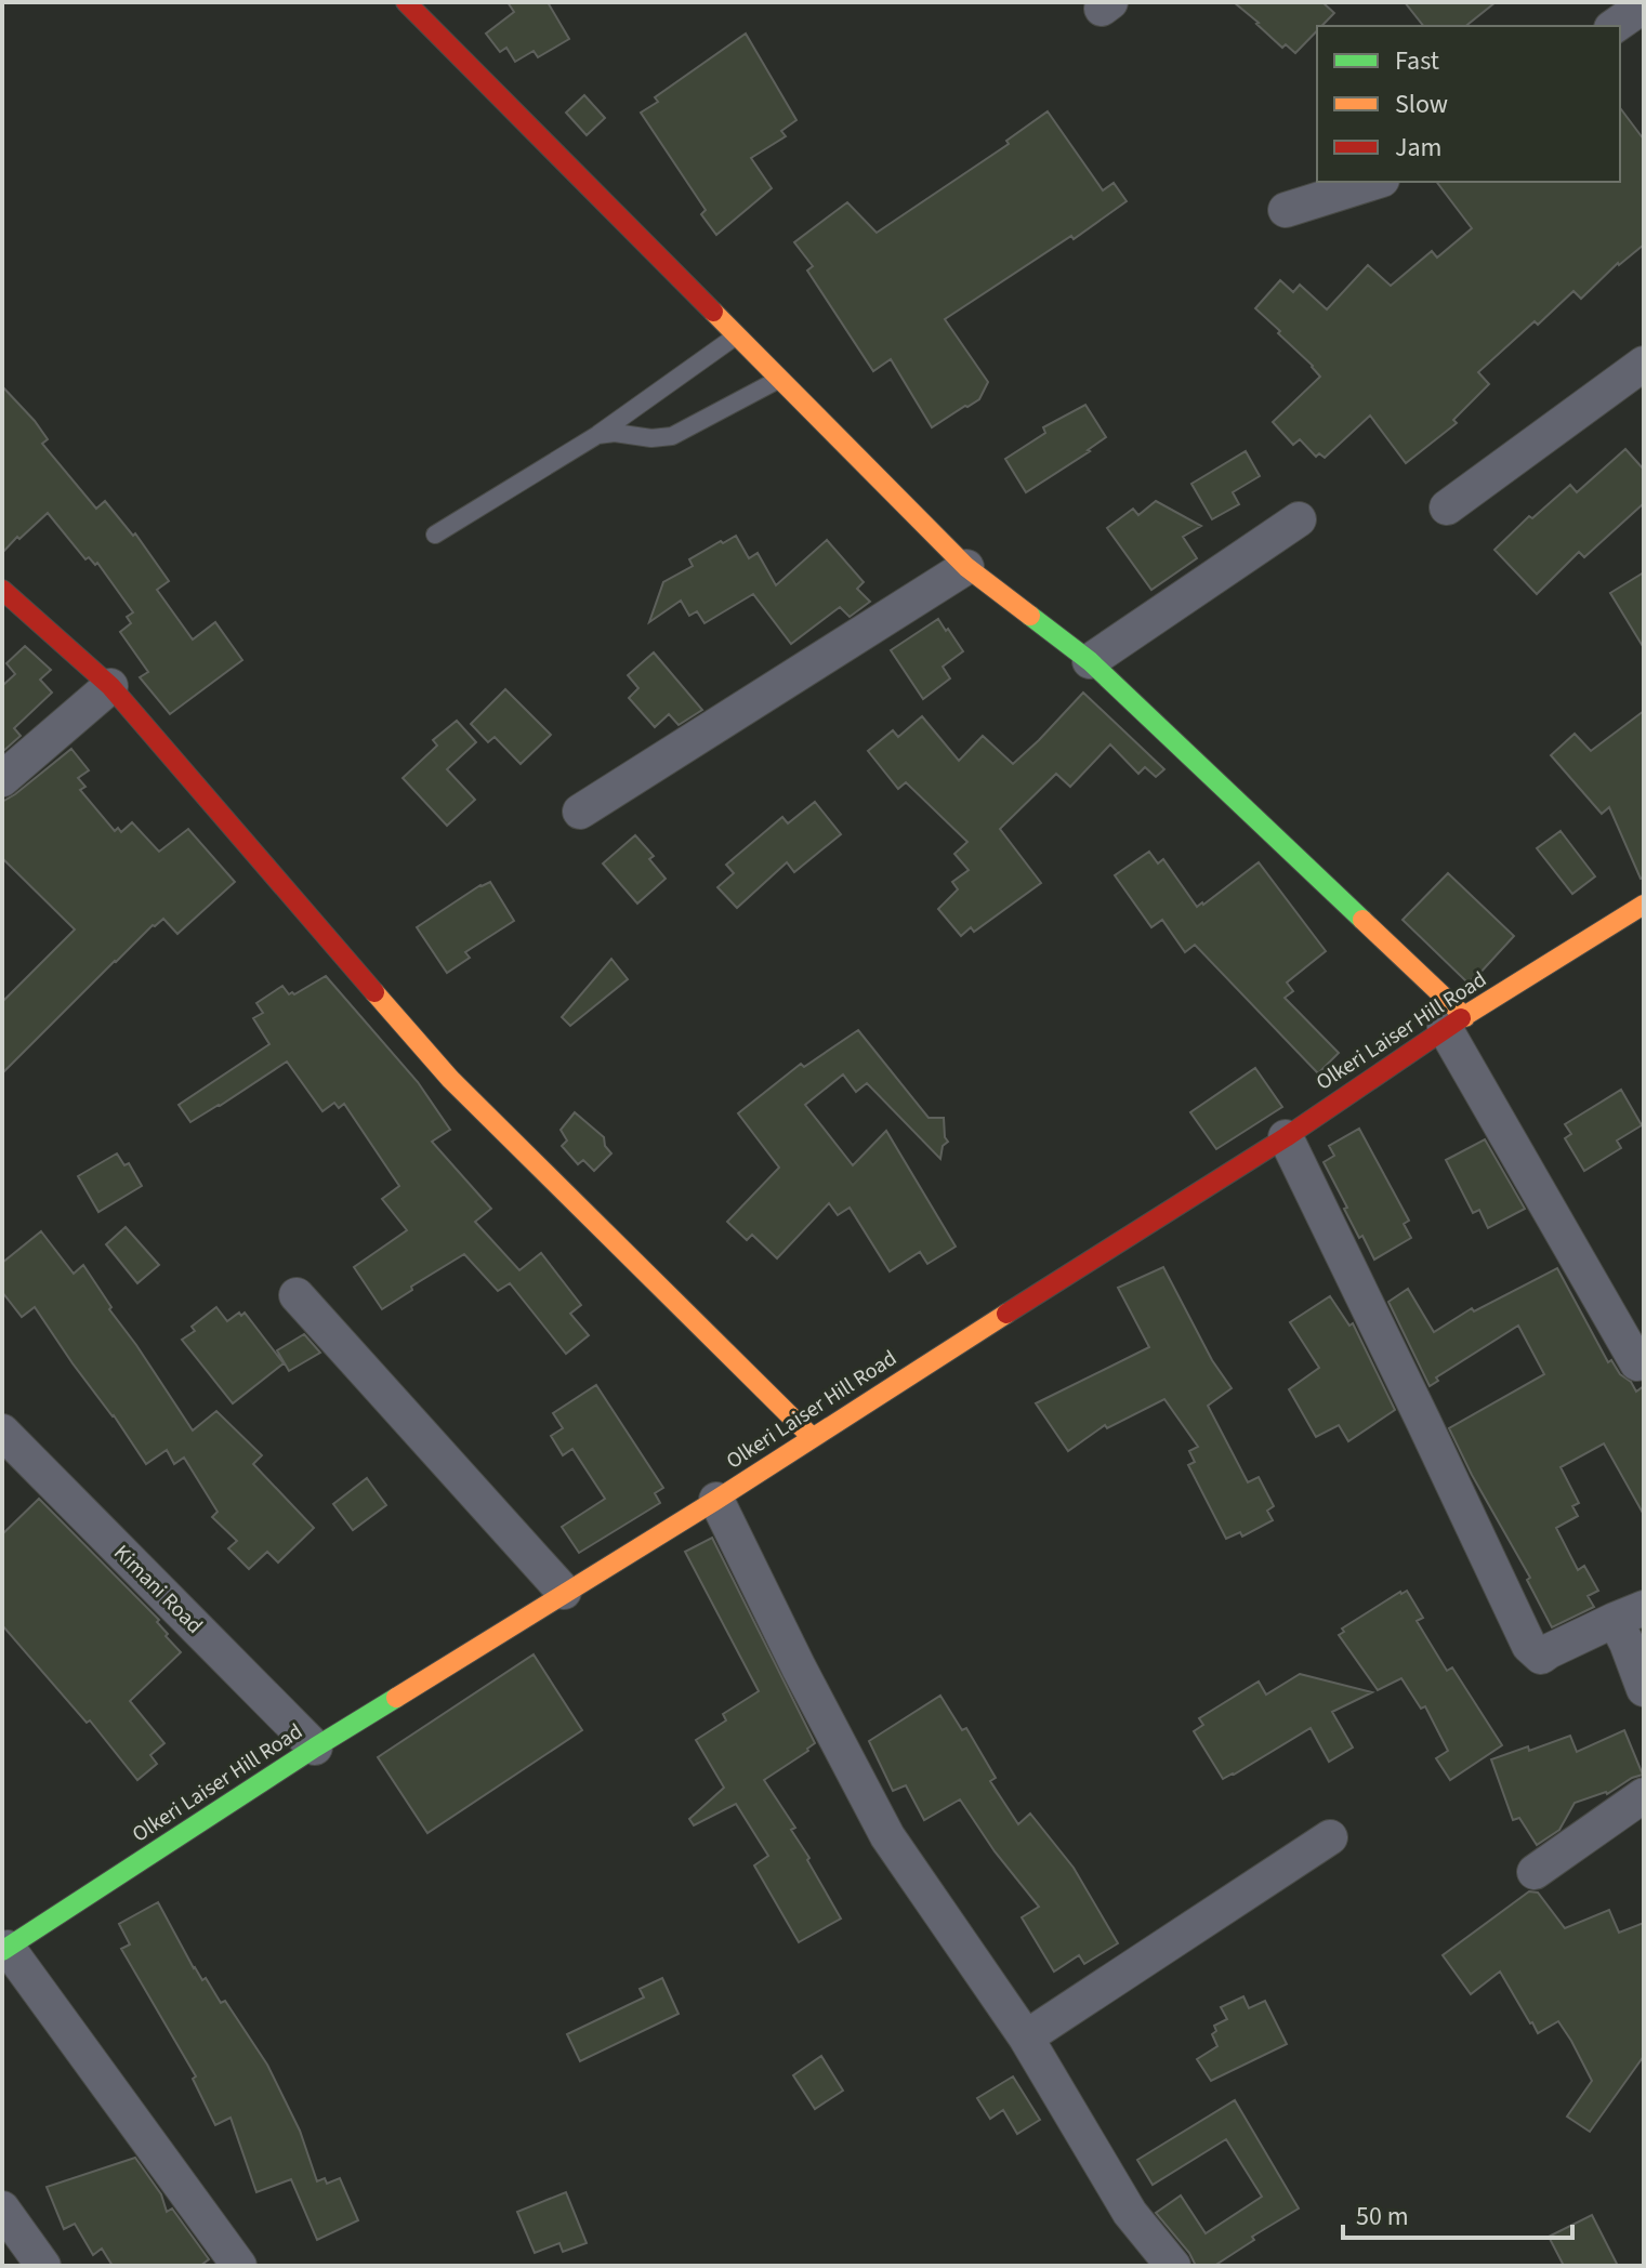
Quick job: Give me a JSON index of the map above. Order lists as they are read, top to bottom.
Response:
{
  "streets": {
    "street": ["Olkeri Laiser Hill Road", "Kimani Road"]
  },
  "crossings": [
    ["Olkeri Laiser Hill Road", "Kimani Road"]
  ],
  "legend": ["Fast", "Slow", "Jam"],
  "scale_bar": "50 m"
}
